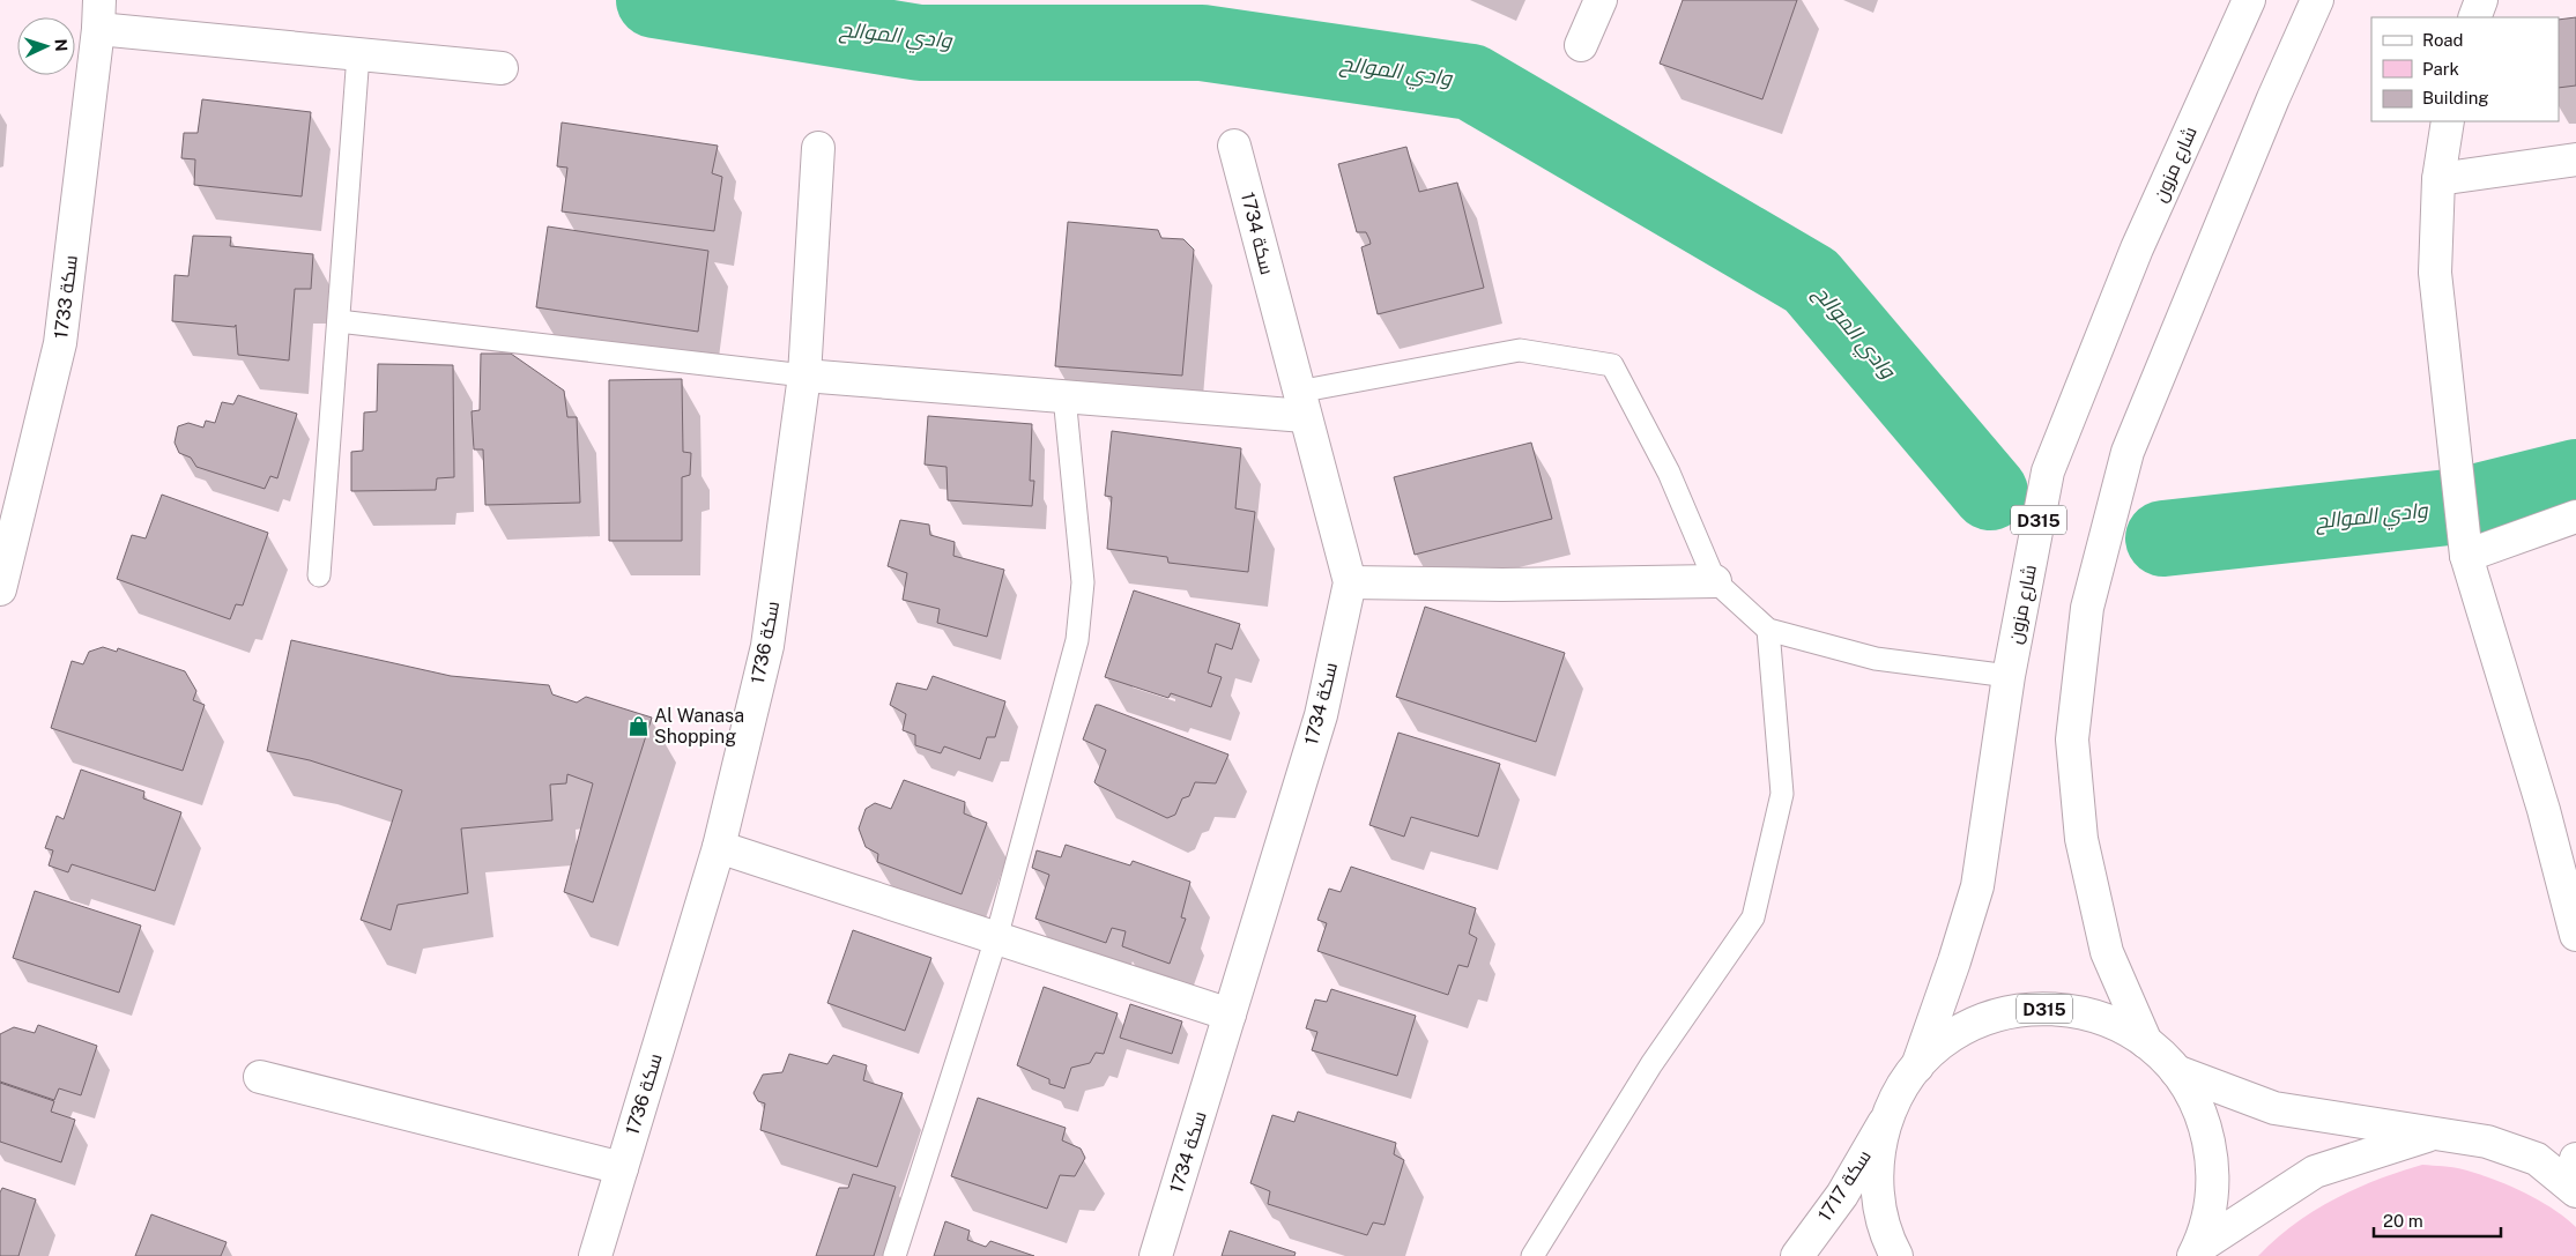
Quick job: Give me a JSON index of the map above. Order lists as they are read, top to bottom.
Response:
{
  "streets": {
    "street": [
      "شارع مزون",
      "سكة 1734",
      "سكة 1733",
      "D315",
      "سكة 1736",
      "سكة 1717"
    ]
  },
  "crossings": [
    ["شارع مزون", "D315"],
    ["D315", "سكة 1717"]
  ],
  "water": ["وادي الموالح"],
  "places": {
    "shop": ["Al Wanasa Shopping"]
  },
  "legend": ["Road", "Park", "Building"],
  "scale_bar": "20 m",
  "north": "right"
}
